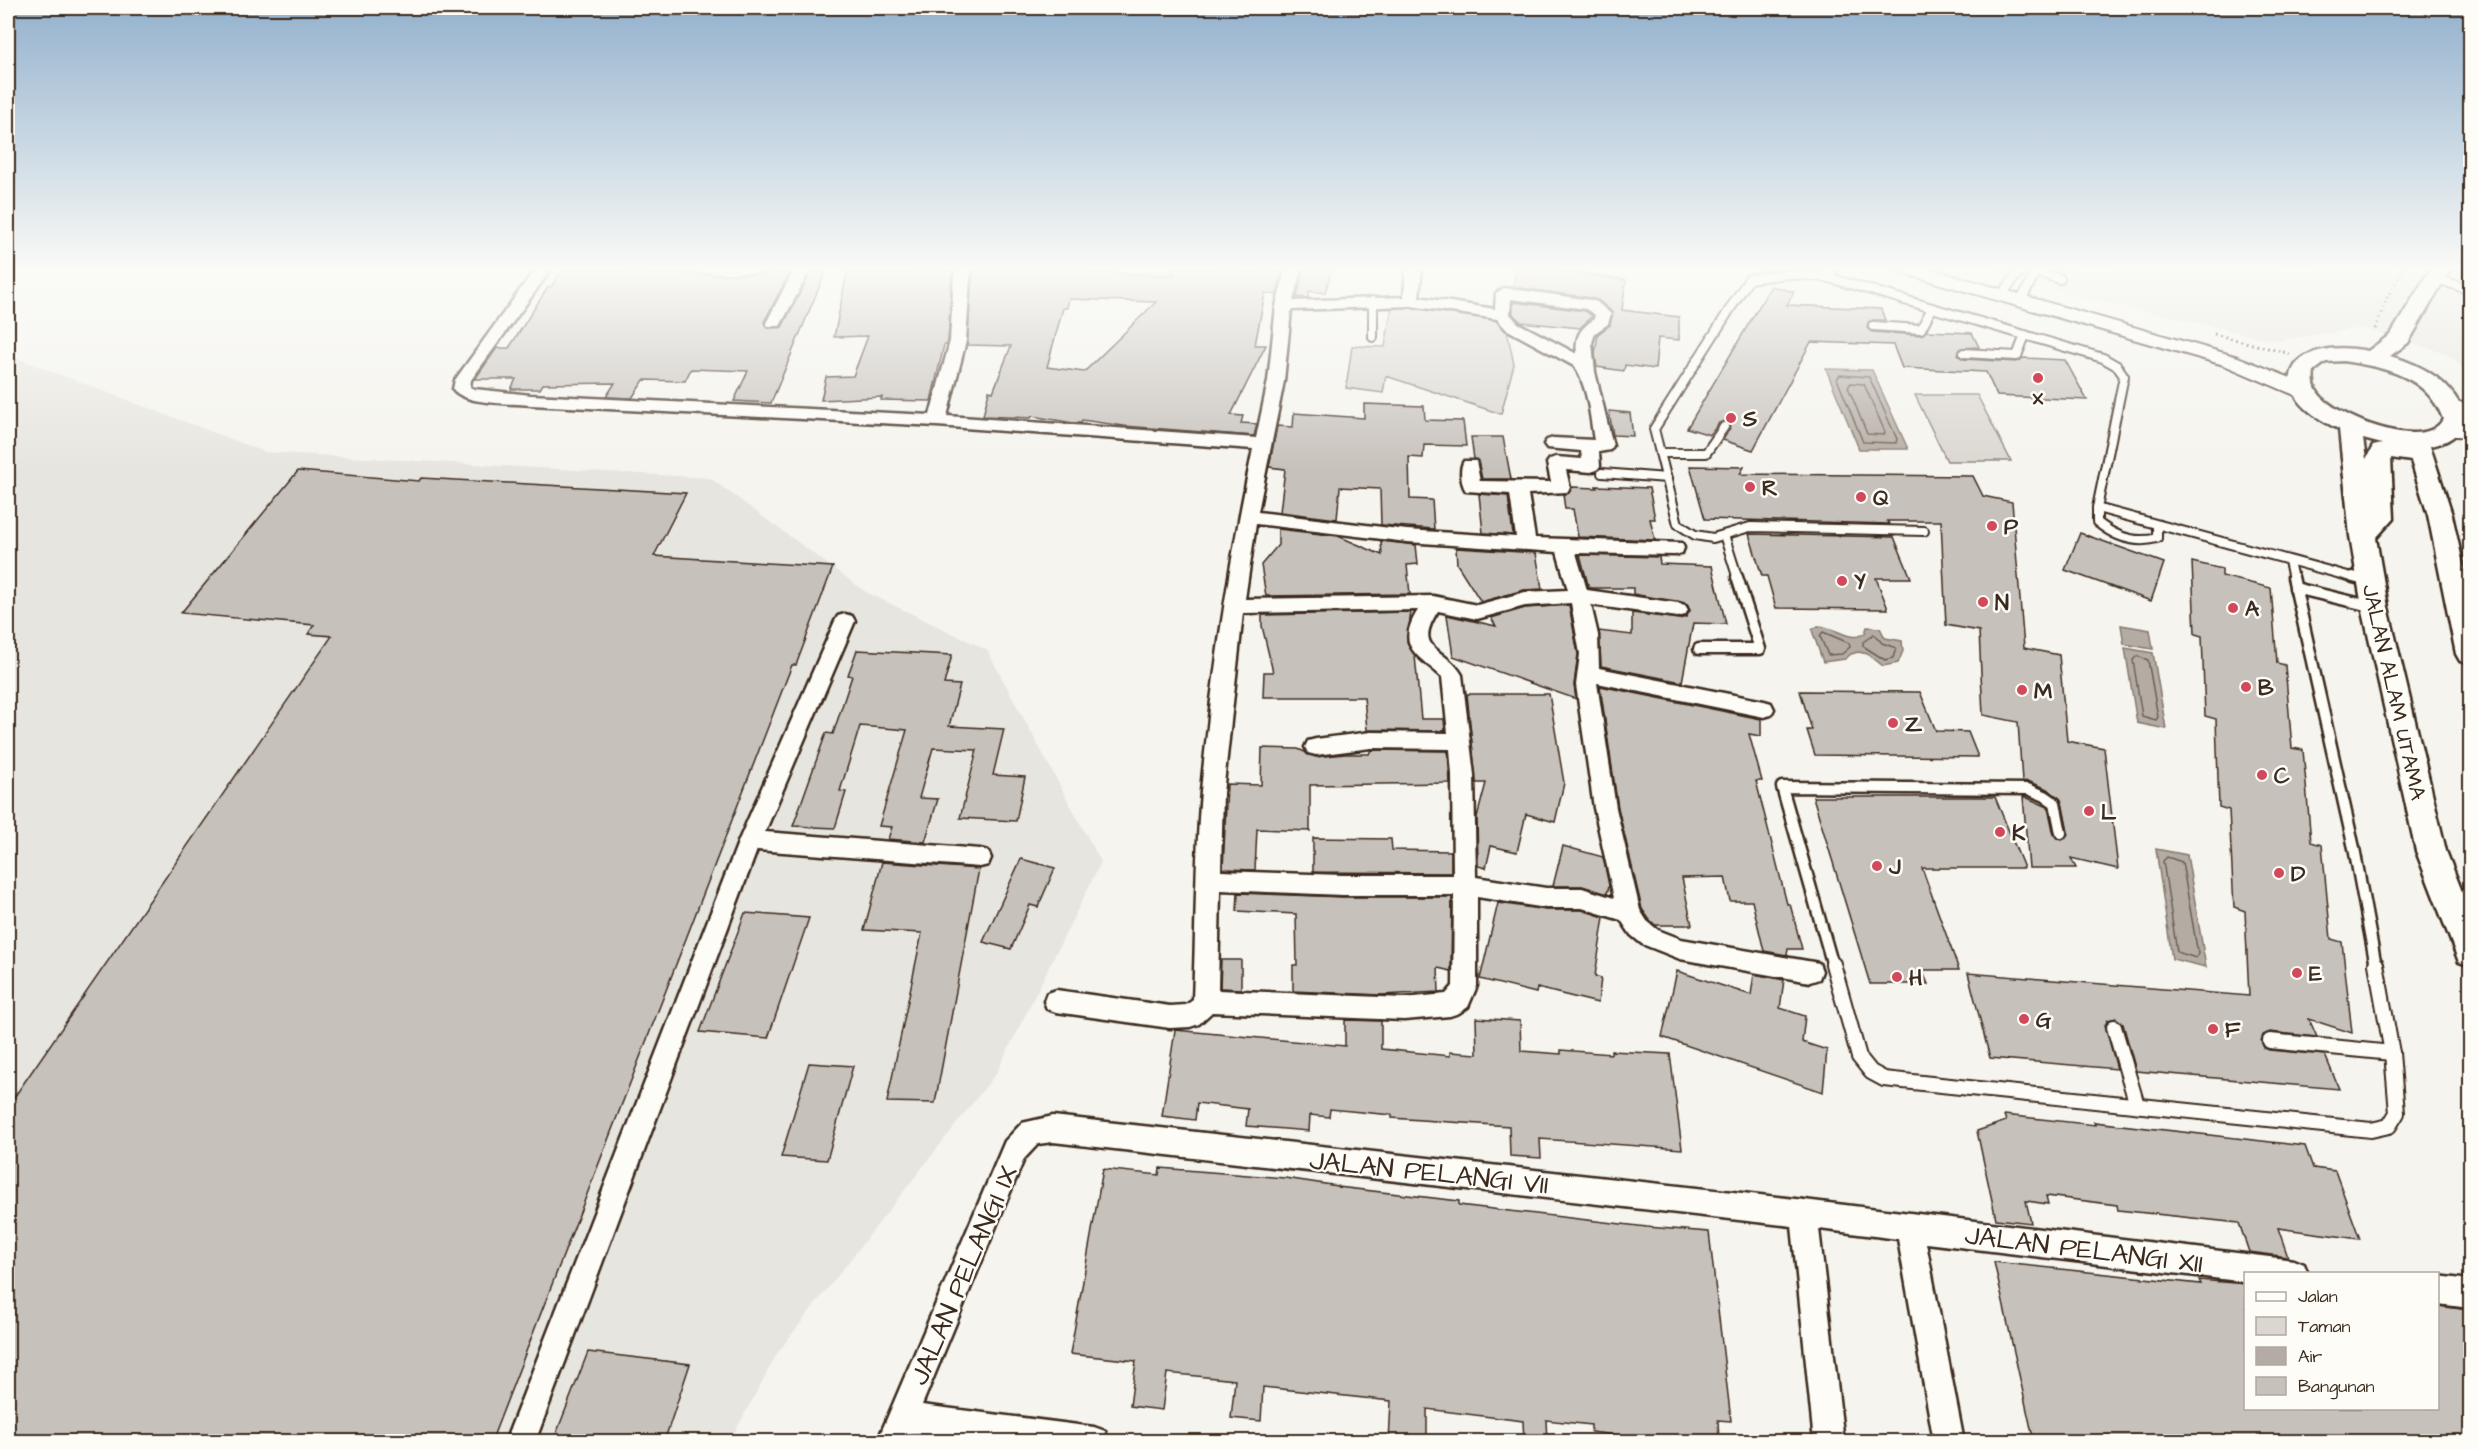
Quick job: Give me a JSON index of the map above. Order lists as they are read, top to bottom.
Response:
{
  "streets": {
    "main road": ["JALAN ALAM UTAMA"],
    "street": ["JALAN PELANGI VII", "JALAN PELANGI XII", "JALAN PELANGI IX"]
  },
  "crossings": [
    ["JALAN PELANGI VII", "JALAN PELANGI XII"],
    ["JALAN PELANGI VII", "JALAN PELANGI IX"]
  ],
  "places": [
    "X",
    "S",
    "R",
    "Q",
    "P",
    "Y",
    "N",
    "A",
    "B",
    "M",
    "Z",
    "C",
    "L",
    "K",
    "J",
    "D",
    "E",
    "H",
    "G",
    "F"
  ],
  "legend": [
    "Jalan",
    "Taman",
    "Air",
    "Bangunan"
  ]
}
